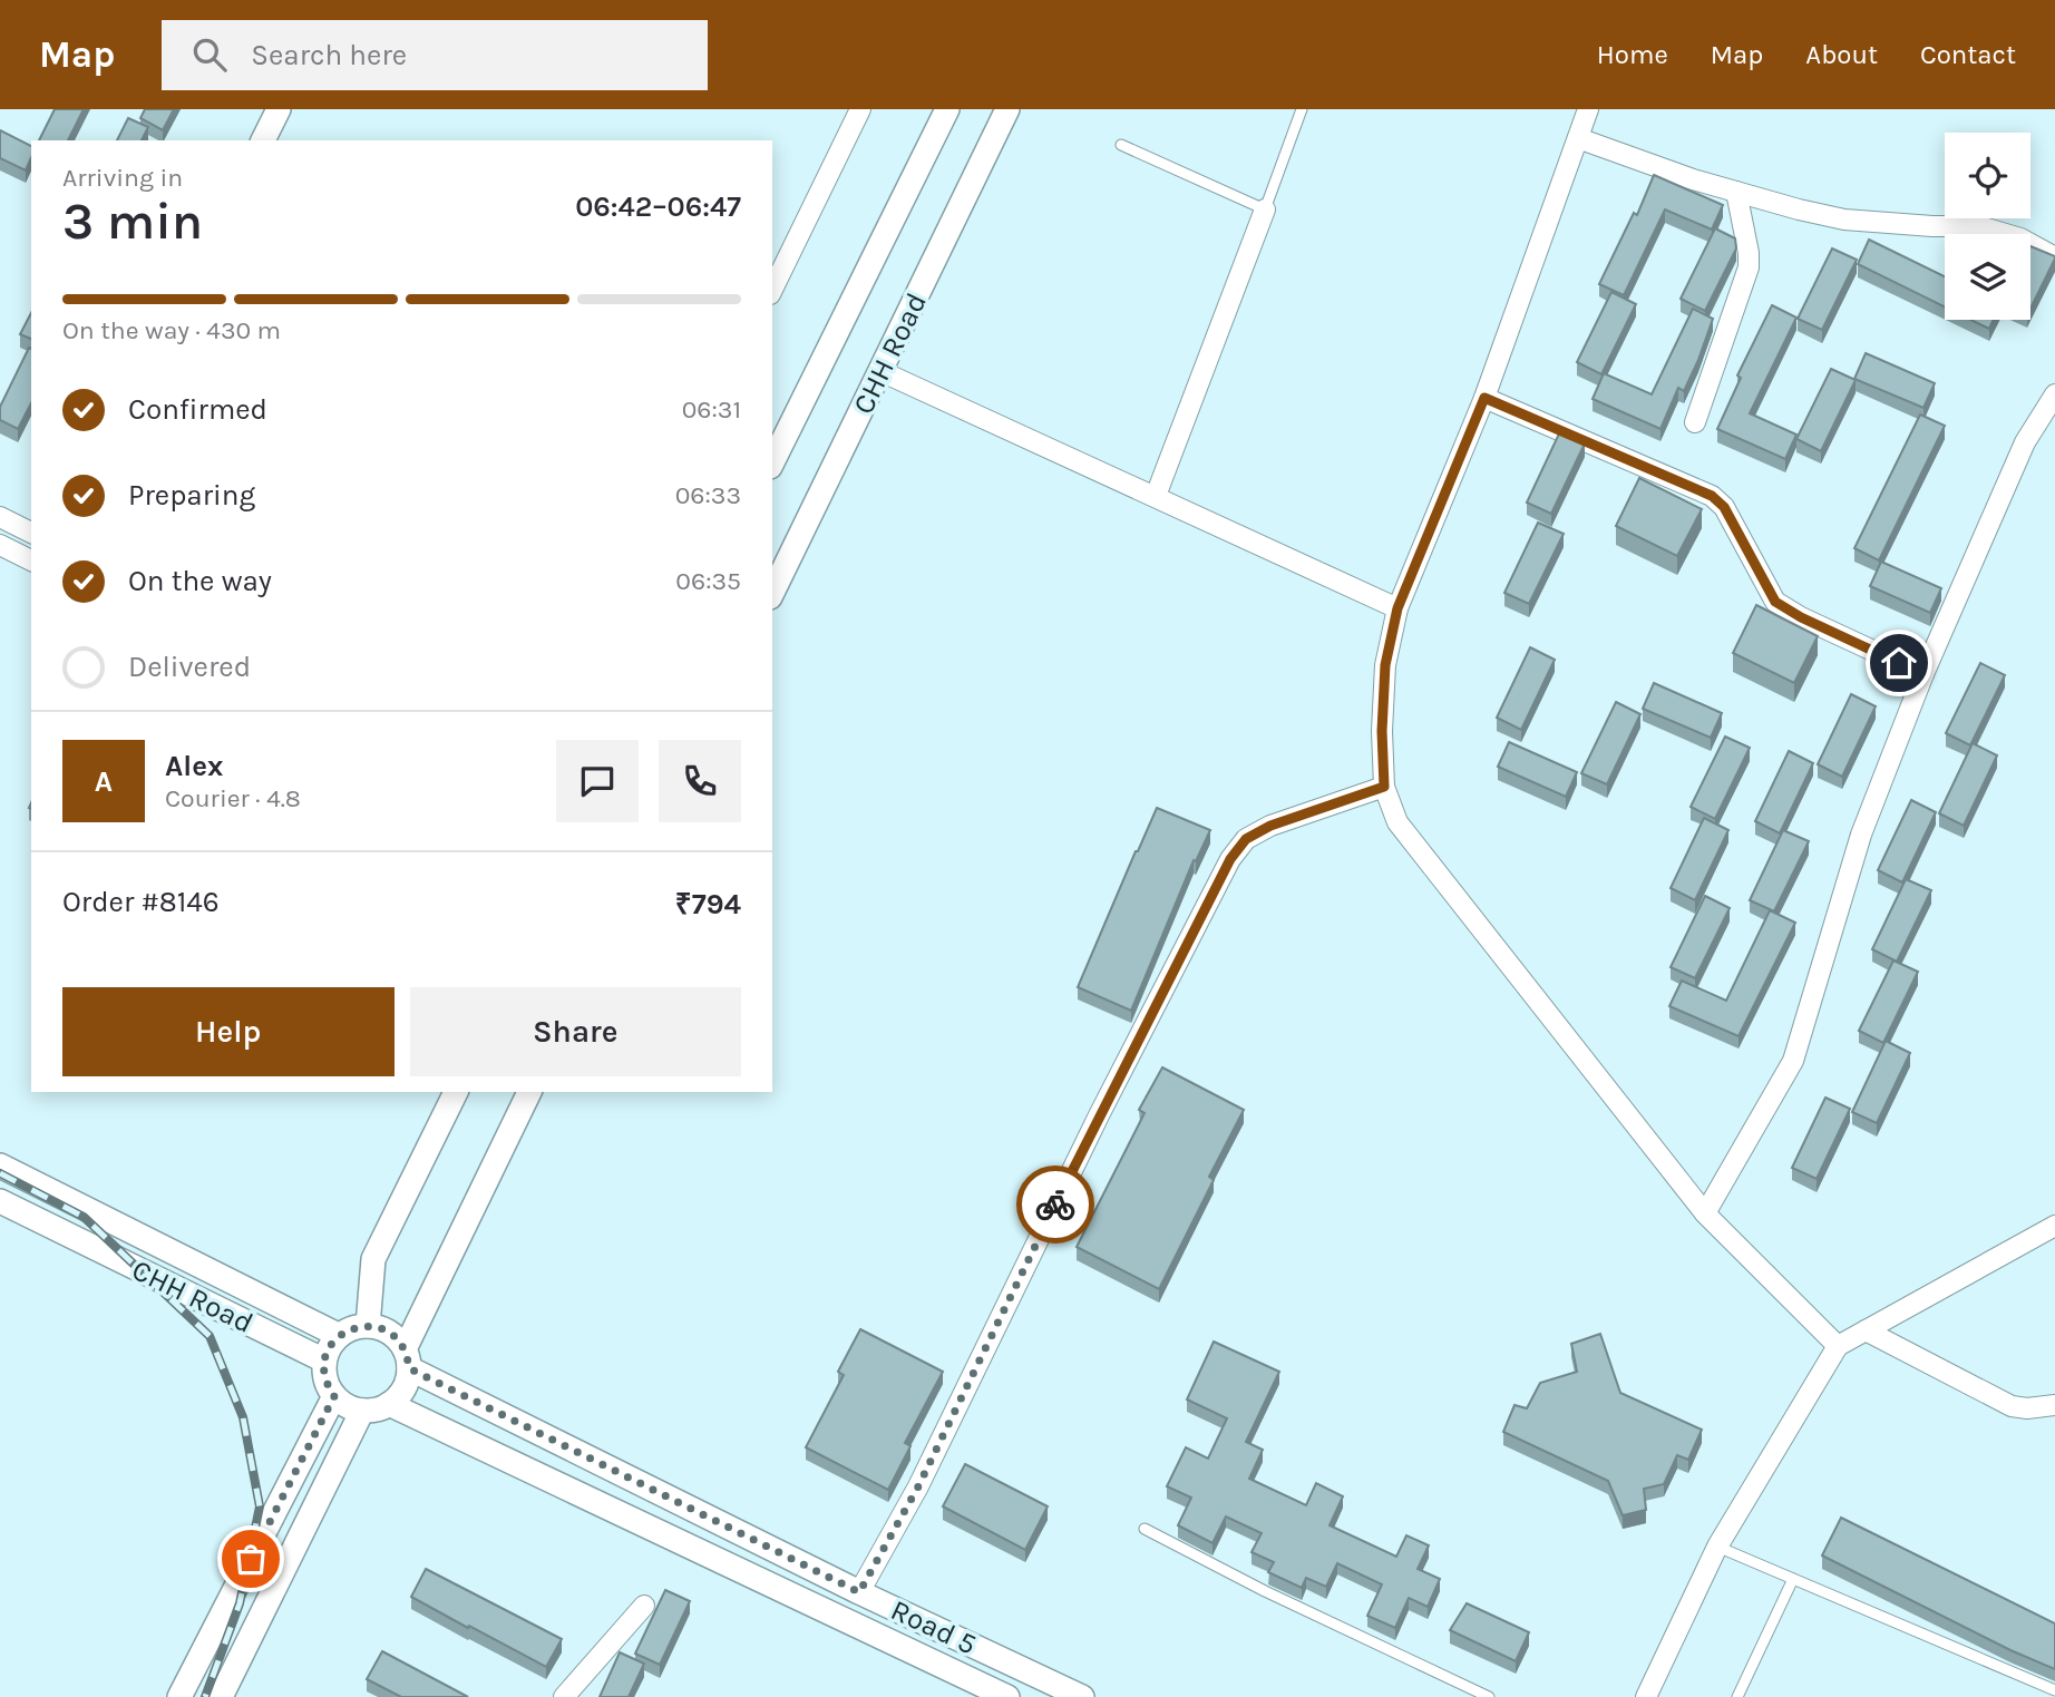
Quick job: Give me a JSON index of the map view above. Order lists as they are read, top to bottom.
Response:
{
  "streets": {
    "street": ["CHH Road", "Road 5"]
  },
  "crossings": [
    ["CHH Road", "Road 5"]
  ],
  "page": {
    "header": "Map",
    "search": "Search here",
    "nav": [
      "Home",
      "Map",
      "About",
      "Contact"
    ],
    "heading": ["3 min", "Arriving in", "06:42–06:47"],
    "panel": [
      "Alex",
      "Courier · 4.8",
      "Order #8146",
      "₹794"
    ],
    "bar": "On the way · 430 m",
    "list": [
      ["Confirmed", "06:31"],
      ["Preparing", "06:33"],
      ["On the way", "06:35"],
      "Delivered"
    ],
    "round": "A",
    "buttons": ["Help", "Share"]
  }
}
